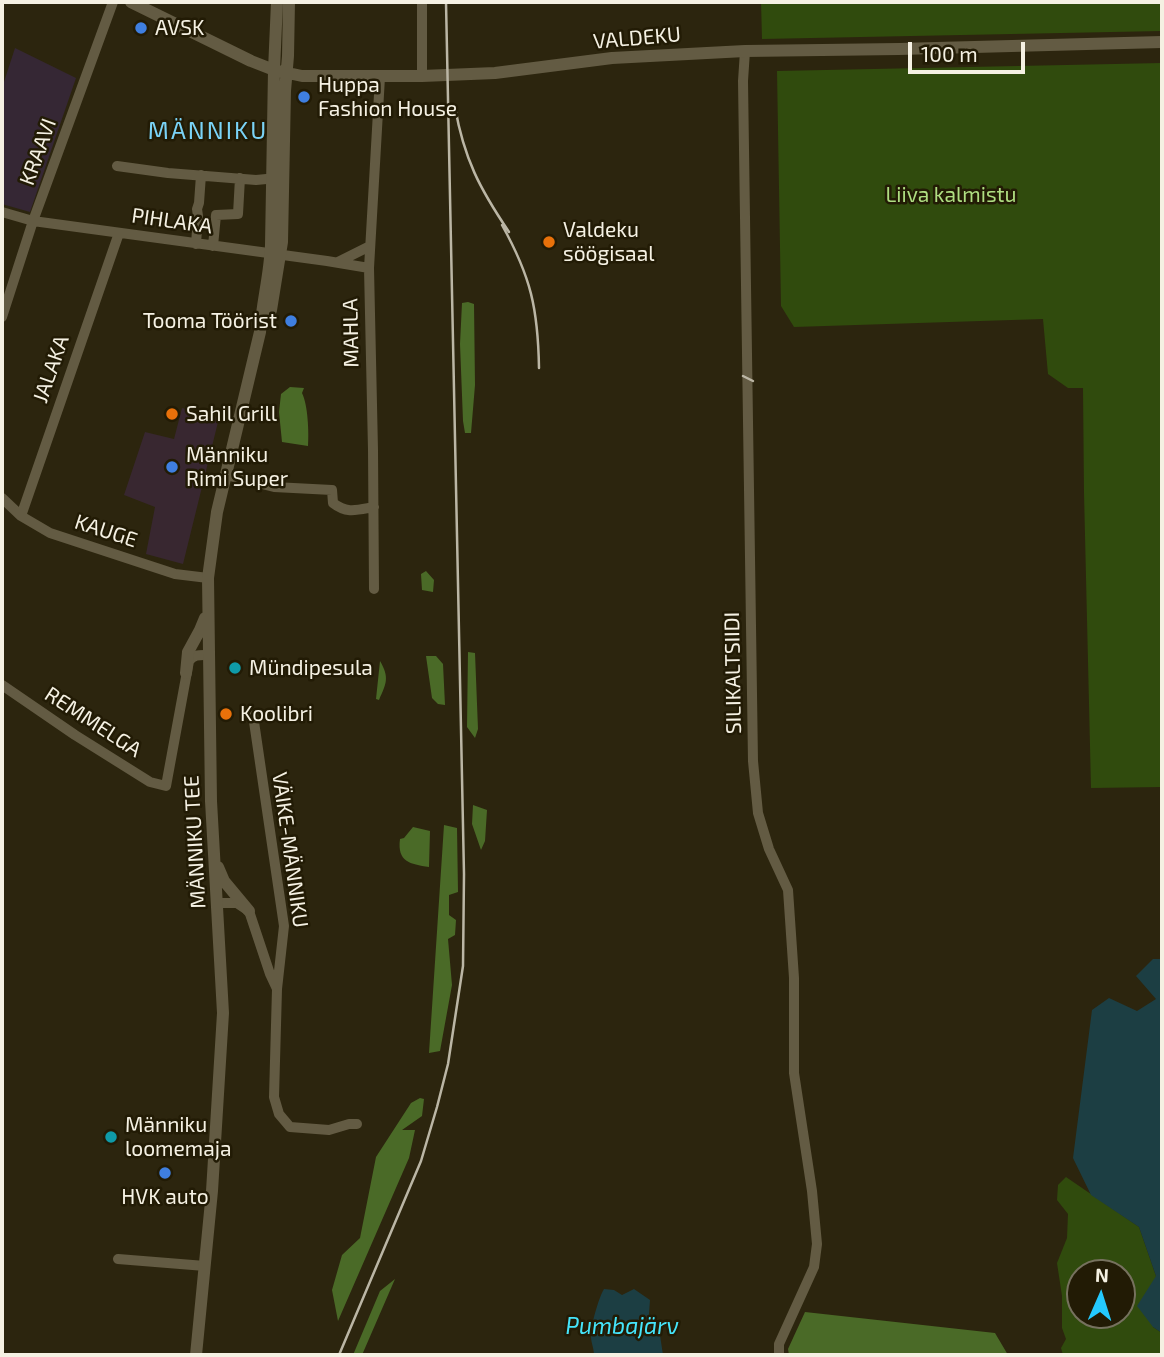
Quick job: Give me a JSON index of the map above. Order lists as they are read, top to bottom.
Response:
{
  "streets": {
    "street": [
      "VALDEKU",
      "KRAAVI",
      "PIHLAKA",
      "MAHLA",
      "JALAKA",
      "KAUGE",
      "SILIKALTSIIDI",
      "REMMELGA",
      "MÄNNIKU TEE",
      "VÄIKE-MÄNNIKU"
    ]
  },
  "crossings": [
    ["VALDEKU", "MAHLA"],
    ["VALDEKU", "SILIKALTSIIDI"],
    ["VALDEKU", "MÄNNIKU TEE"],
    ["KRAAVI", "PIHLAKA"],
    ["PIHLAKA", "MAHLA"],
    ["PIHLAKA", "JALAKA"],
    ["PIHLAKA", "MÄNNIKU TEE"],
    ["JALAKA", "KAUGE"],
    ["KAUGE", "MÄNNIKU TEE"]
  ],
  "districts": ["MÄNNIKU"],
  "water": ["Pumbajärv"],
  "parks": ["Liiva kalmistu"],
  "places": [
    "AVSK",
    "Huppa Fashion House",
    "Valdeku söögisaal",
    "Tooma Töörist",
    "Sahil Grill",
    "Männiku Rimi Super",
    "Mündipesula",
    "Koolibri",
    "Männiku loomemaja",
    "HVK auto"
  ],
  "scale_bar": "100 m",
  "north": "top"
}
